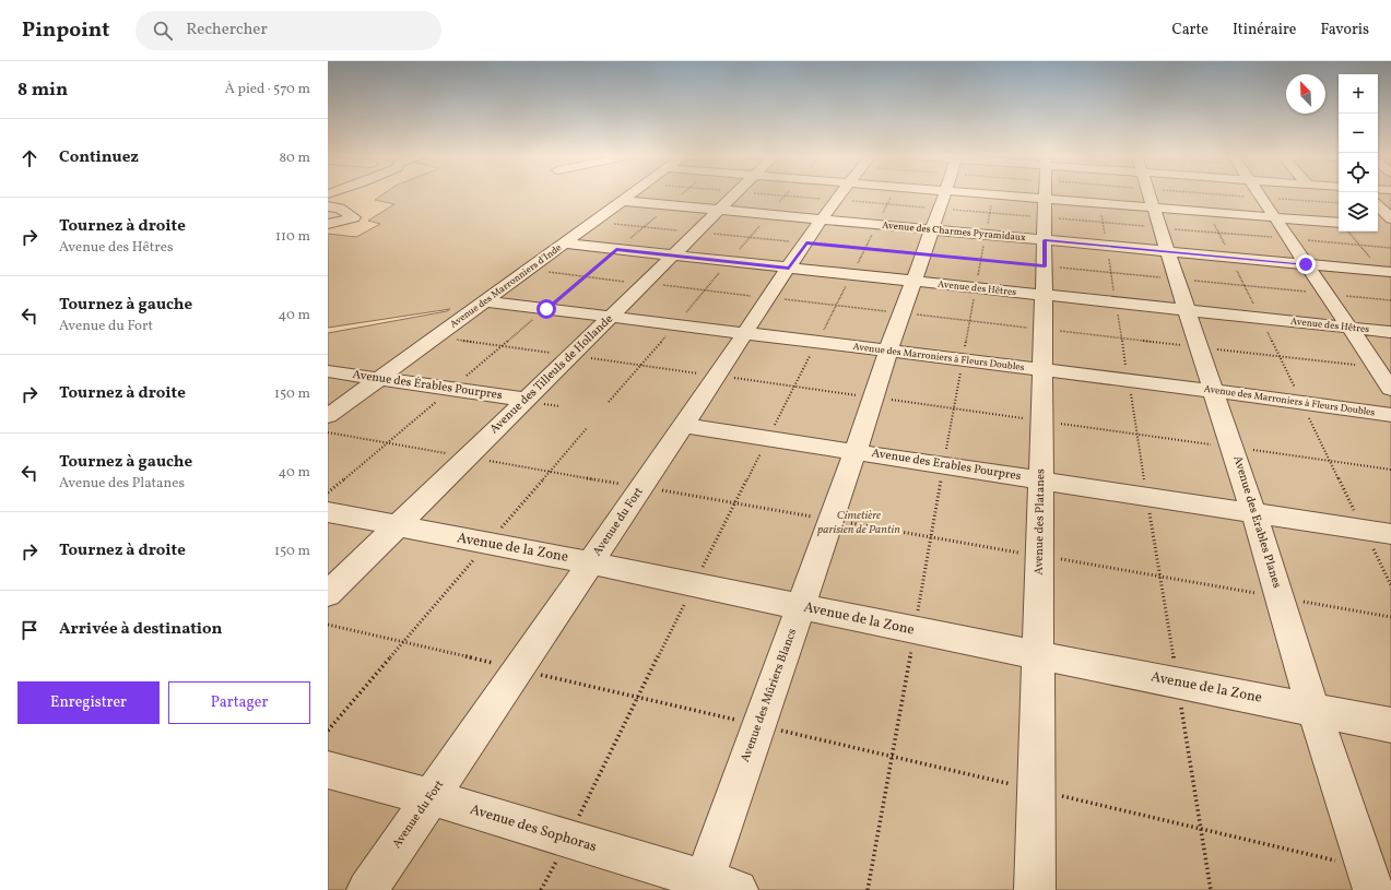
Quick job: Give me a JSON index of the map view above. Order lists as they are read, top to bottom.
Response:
{
  "streets": {
    "lane": [
      "Avenue des Charmes Pyramidaux",
      "Avenue des Marronniers d'Inde",
      "Avenue des Hêtres",
      "Avenue des Marroniers à Fleurs Doubles",
      "Avenue des Tilleuls de Hollande",
      "Avenue des Érables Pourpres",
      "Avenue des Erables Pourpres",
      "Avenue du Fort",
      "Avenue des Platanes",
      "Avenue des Erables Planes",
      "Avenue de la Zone",
      "Avenue des Mûriers Blancs",
      "Avenue des Sophoras"
    ]
  },
  "crossings": [
    ["Avenue des Charmes Pyramidaux", "Avenue des Marronniers d'Inde"],
    ["Avenue des Charmes Pyramidaux", "Avenue des Tilleuls de Hollande"],
    ["Avenue des Charmes Pyramidaux", "Avenue du Fort"],
    ["Avenue des Charmes Pyramidaux", "Avenue des Platanes"],
    ["Avenue des Charmes Pyramidaux", "Avenue des Erables Planes"],
    ["Avenue des Charmes Pyramidaux", "Avenue des Mûriers Blancs"],
    ["Avenue des Marronniers d'Inde", "Avenue des Hêtres"],
    ["Avenue des Marronniers d'Inde", "Avenue des Marroniers à Fleurs Doubles"],
    ["Avenue des Marronniers d'Inde", "Avenue des Érables Pourpres"],
    ["Avenue des Hêtres", "Avenue des Tilleuls de Hollande"],
    ["Avenue des Hêtres", "Avenue du Fort"],
    ["Avenue des Hêtres", "Avenue des Platanes"],
    ["Avenue des Hêtres", "Avenue des Erables Planes"],
    ["Avenue des Hêtres", "Avenue des Mûriers Blancs"],
    ["Avenue des Marroniers à Fleurs Doubles", "Avenue des Tilleuls de Hollande"],
    ["Avenue des Marroniers à Fleurs Doubles", "Avenue du Fort"],
    ["Avenue des Marroniers à Fleurs Doubles", "Avenue des Platanes"],
    ["Avenue des Marroniers à Fleurs Doubles", "Avenue des Erables Planes"],
    ["Avenue des Marroniers à Fleurs Doubles", "Avenue des Mûriers Blancs"],
    ["Avenue des Tilleuls de Hollande", "Avenue des Érables Pourpres"],
    ["Avenue des Tilleuls de Hollande", "Avenue de la Zone"],
    ["Avenue des Erables Pourpres", "Avenue du Fort"],
    ["Avenue des Erables Pourpres", "Avenue des Platanes"],
    ["Avenue des Erables Pourpres", "Avenue des Erables Planes"],
    ["Avenue des Erables Pourpres", "Avenue des Mûriers Blancs"],
    ["Avenue du Fort", "Avenue de la Zone"],
    ["Avenue du Fort", "Avenue des Sophoras"],
    ["Avenue des Platanes", "Avenue de la Zone"],
    ["Avenue des Erables Planes", "Avenue de la Zone"],
    ["Avenue de la Zone", "Avenue des Mûriers Blancs"],
    ["Avenue des Mûriers Blancs", "Avenue des Sophoras"]
  ],
  "parks": ["Cimetière parisien de Pantin"],
  "north": "top left",
  "page": {
    "header": "Pinpoint",
    "search": "Rechercher",
    "nav": ["Carte", "Itinéraire", "Favoris"],
    "heading": ["8 min", "À pied · 570 m"],
    "map_buttons": ["+", "−"],
    "list": [
      ["Continuez", "80 m"],
      ["Tournez à droite", "Avenue des Hêtres", "110 m"],
      ["Tournez à gauche", "Avenue du Fort", "40 m"],
      ["Tournez à droite", "150 m"],
      ["Tournez à gauche", "Avenue des Platanes", "40 m"],
      ["Tournez à droite", "150 m"],
      "Arrivée à destination"
    ],
    "buttons": ["Enregistrer", "Partager"]
  }
}
